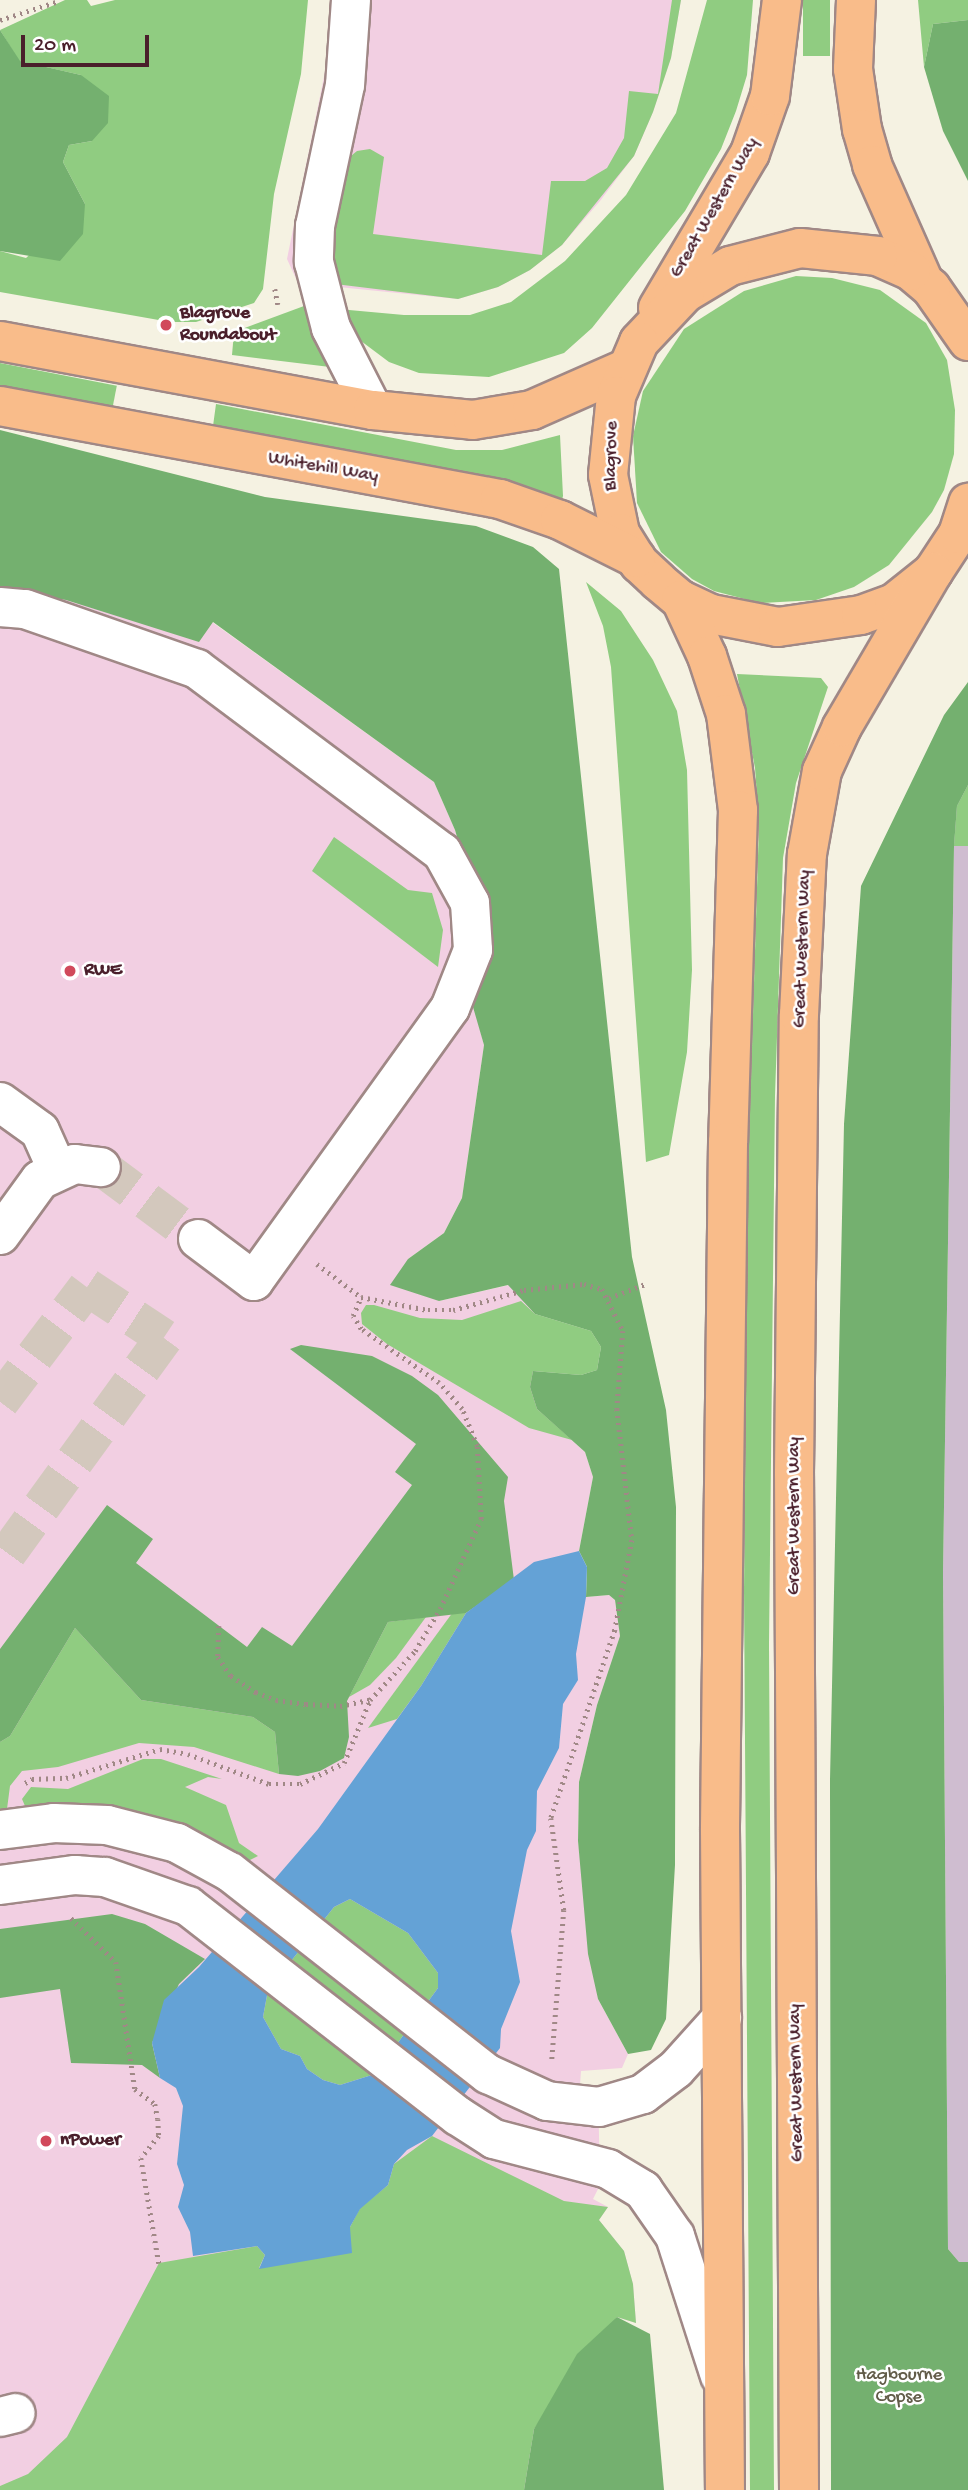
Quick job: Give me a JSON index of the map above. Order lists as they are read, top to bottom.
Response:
{
  "streets": {
    "main road": ["Great Western Way", "Blagrove", "Whitehill Way"]
  },
  "crossings": [
    ["Great Western Way", "Blagrove"],
    ["Blagrove", "Whitehill Way"]
  ],
  "parks": ["Hagbourne Copse"],
  "places": ["Blagrove Roundabout", "RWE", "nPower"],
  "scale_bar": "20 m"
}
